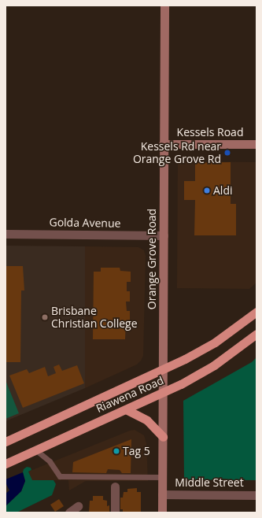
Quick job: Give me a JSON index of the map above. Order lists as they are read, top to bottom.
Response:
{
  "streets": {
    "highway": ["Riawena Road"],
    "main road": ["Kessels Road", "Orange Grove Road"],
    "street": ["Golda Avenue", "Middle Street"]
  },
  "crossings": [
    ["Kessels Road", "Orange Grove Road"],
    ["Golda Avenue", "Orange Grove Road"],
    ["Orange Grove Road", "Riawena Road"],
    ["Orange Grove Road", "Middle Street"]
  ],
  "places": [
    "Kessels Rd near Orange Grove Rd",
    "Aldi",
    "Brisbane Christian College",
    "Tag 5"
  ]
}
